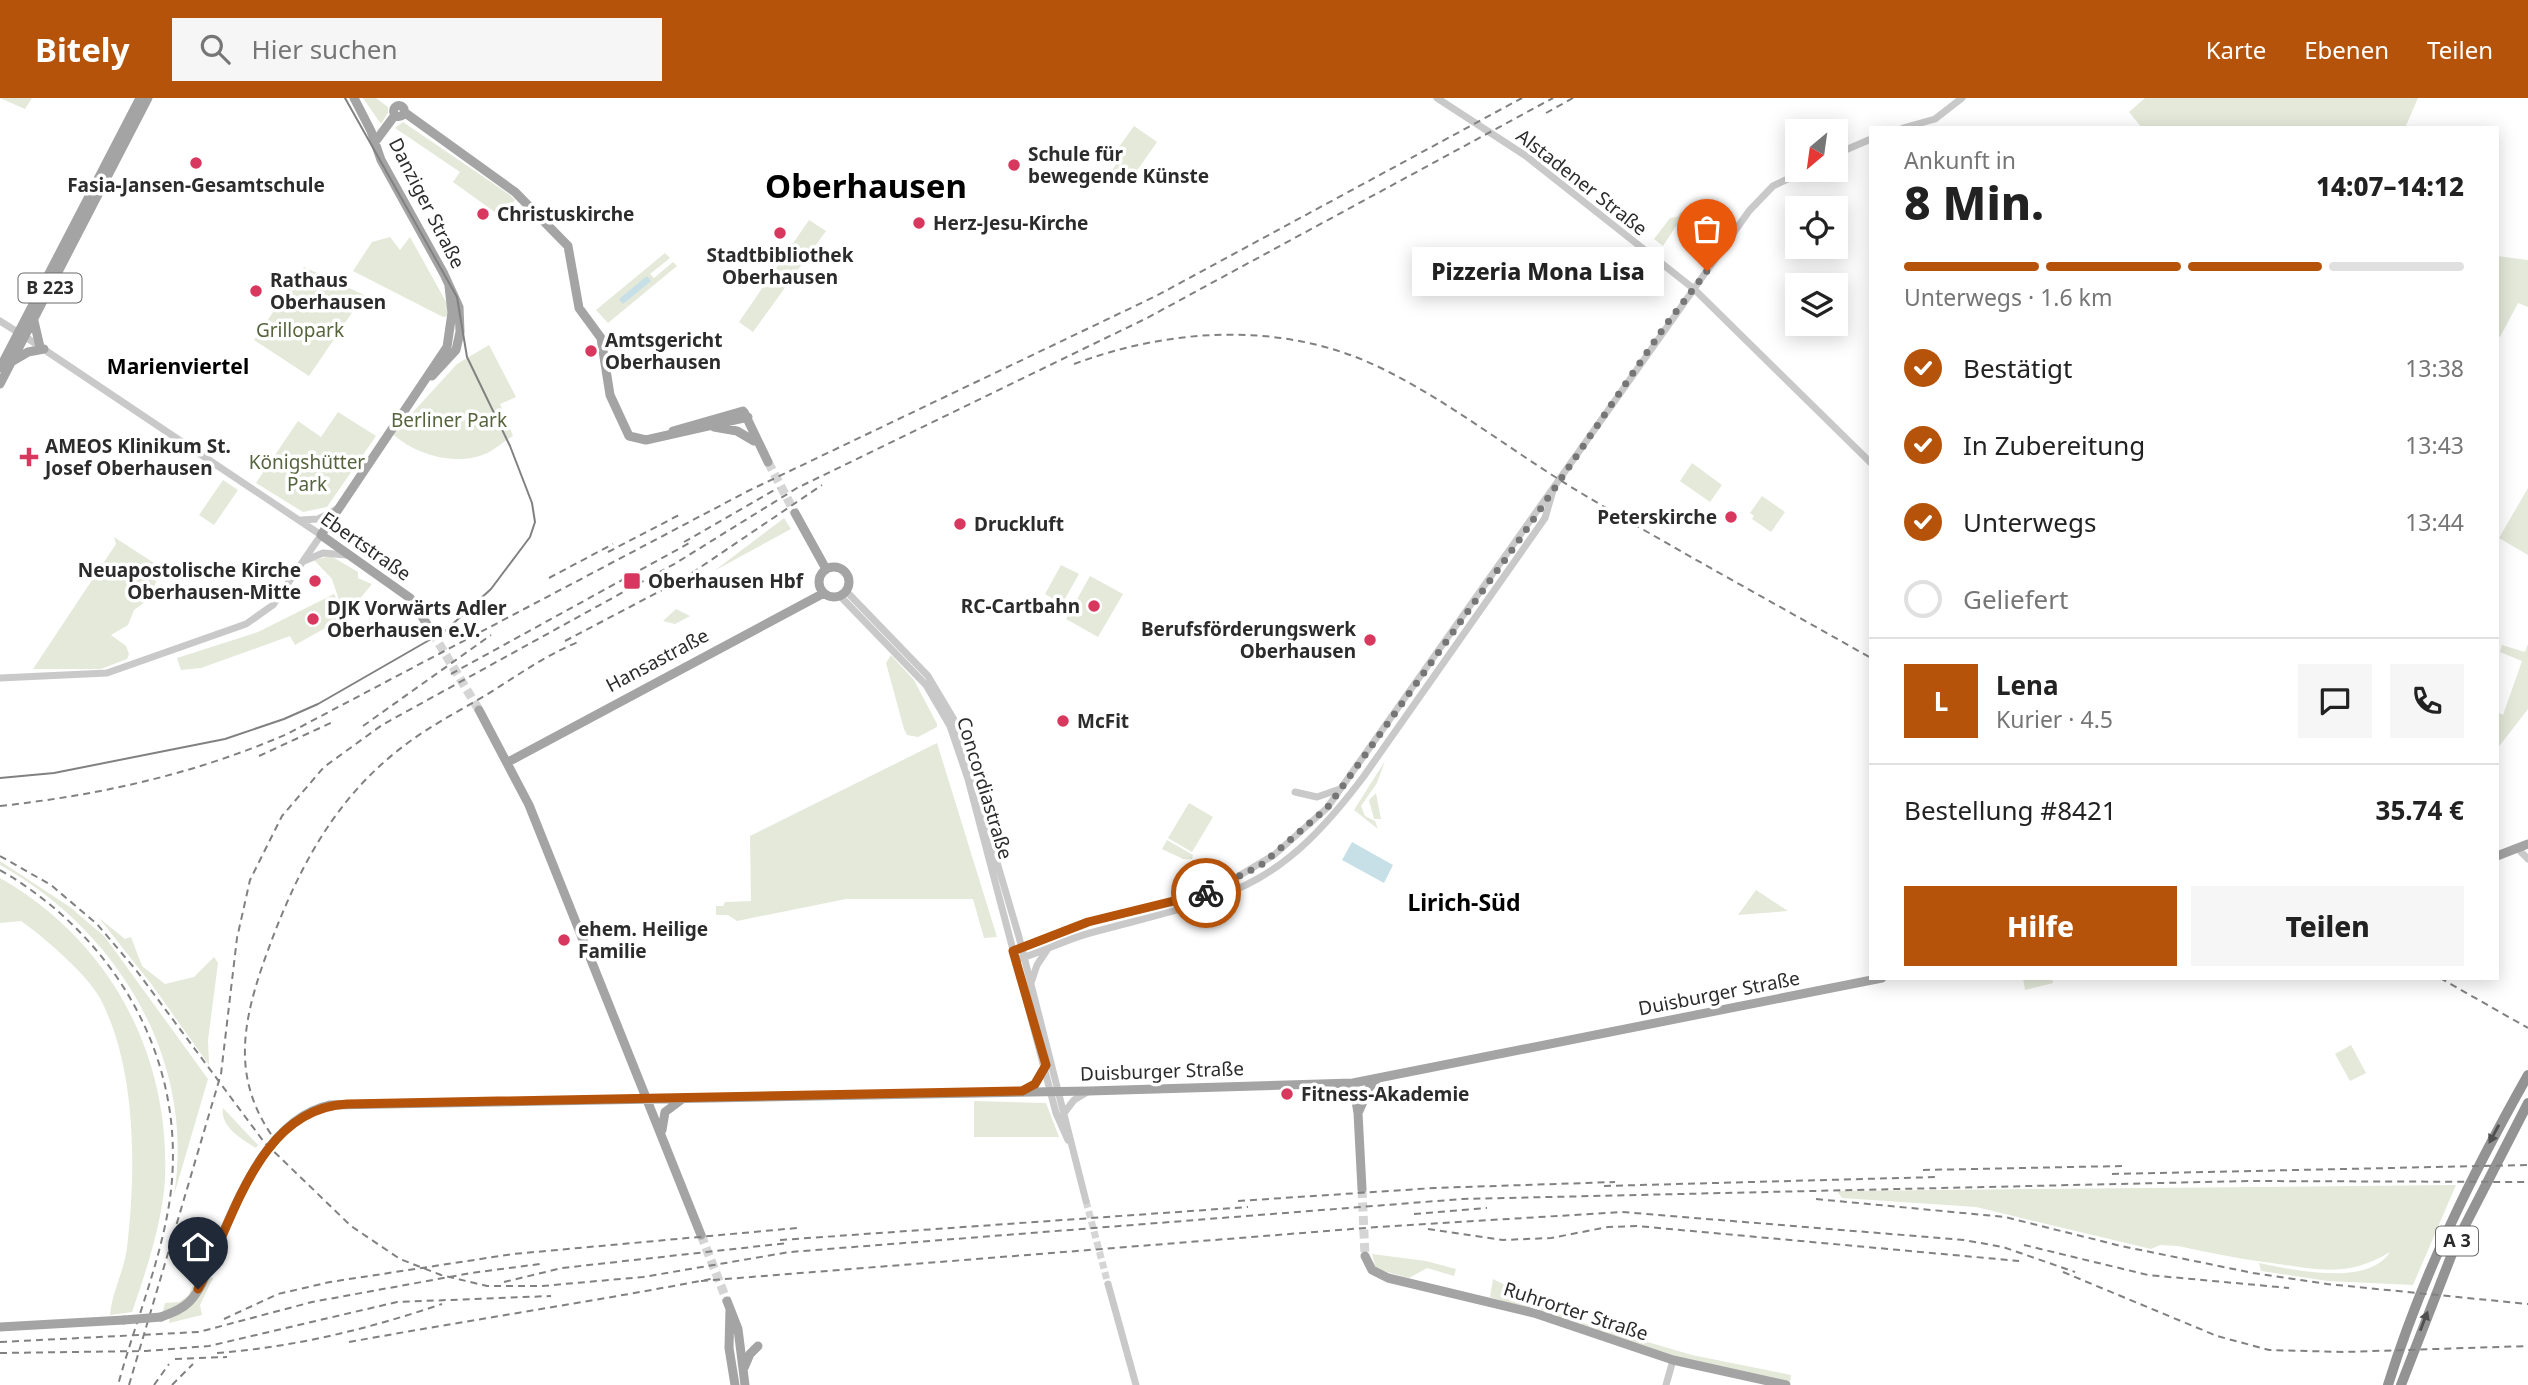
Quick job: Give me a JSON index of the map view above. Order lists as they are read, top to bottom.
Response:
{
  "streets": {
    "highway": ["A 3"],
    "main road": [
      "Danziger Straße",
      "B 223",
      "Ebertstraße",
      "Hansastraße",
      "Concordiastraße",
      "Duisburger Straße",
      "Ruhrorter Straße"
    ],
    "street": ["Alstadener Straße"]
  },
  "crossings": [
    ["B 223", "Ebertstraße"],
    ["Hansastraße", "Concordiastraße"],
    ["Concordiastraße", "Duisburger Straße"]
  ],
  "districts": ["Oberhausen", "Marienviertel", "Lirich-Süd"],
  "parks": ["Grillopark", "Berliner Park", "Königshütter Park"],
  "places": {
    "other": [
      "Fasia-Jansen-Gesamtschule",
      "Schule für bewegende Künste",
      "Christuskirche",
      "Herz-Jesu-Kirche",
      "Stadtbibliothek Oberhausen",
      "Pizzeria Mona Lisa",
      "Rathaus Oberhausen",
      "Amtsgericht Oberhausen",
      "Peterskirche",
      "Druckluft",
      "Neuapostolische Kirche Oberhausen-Mitte",
      "RC-Cartbahn",
      "DJK Vorwärts Adler Oberhausen e.V.",
      "Berufsförderungswerk Oberhausen",
      "McFit",
      "ehem. Heilige Familie",
      "Fitness-Akademie"
    ],
    "health": ["AMEOS Klinikum St. Josef Oberhausen"],
    "transit": ["Oberhausen Hbf"]
  },
  "north": "bottom left",
  "page": {
    "header": "Bitely",
    "search": "Hier suchen",
    "nav": ["Karte", "Ebenen", "Teilen"],
    "heading": ["8 Min.", "Ankunft in", "14:07–14:12"],
    "panel": [
      "Lena",
      "Kurier · 4.5",
      "Bestellung #8421",
      "35.74 €"
    ],
    "bar": "Unterwegs · 1.6 km",
    "bubble": "Pizzeria Mona Lisa",
    "list": [
      ["Bestätigt", "13:38"],
      ["In Zubereitung", "13:43"],
      ["Unterwegs", "13:44"],
      "Geliefert"
    ],
    "round": "L",
    "buttons": ["Hilfe", "Teilen"]
  }
}
